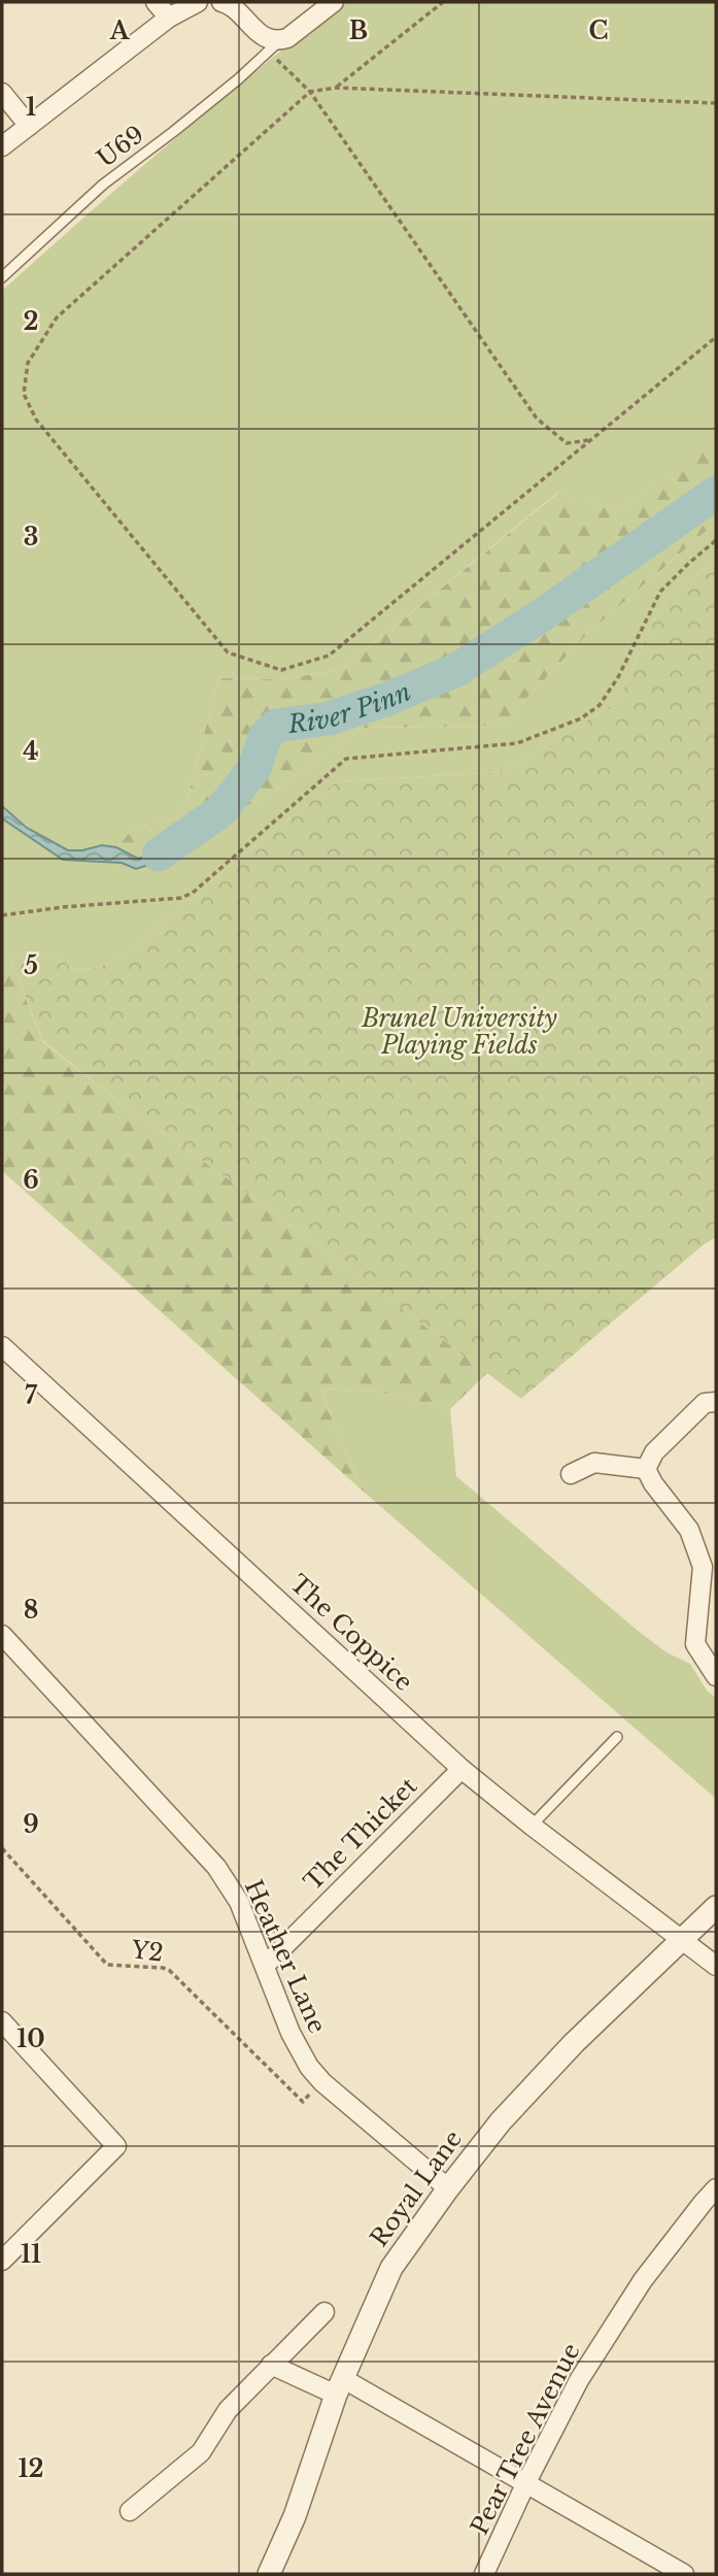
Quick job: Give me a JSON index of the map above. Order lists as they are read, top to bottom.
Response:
{
  "streets": {
    "street": [
      "The Coppice",
      "The Thicket",
      "Heather Lane",
      "Royal Lane",
      "Pear Tree Avenue"
    ],
    "lane": ["U69"],
    "path": ["Y2"]
  },
  "crossings": [
    ["The Coppice", "The Thicket"],
    ["The Coppice", "Royal Lane"],
    ["The Thicket", "Heather Lane"],
    ["Y2", "Heather Lane"],
    ["Heather Lane", "Royal Lane"]
  ],
  "water": ["River Pinn"],
  "parks": ["Brunel University Playing Fields"],
  "grid": {
    "columns": ["A", "B", "C"],
    "rows": [
      "1",
      "2",
      "3",
      "4",
      "5",
      "6",
      "7",
      "8",
      "9",
      "10",
      "11",
      "12"
    ]
  }
}
